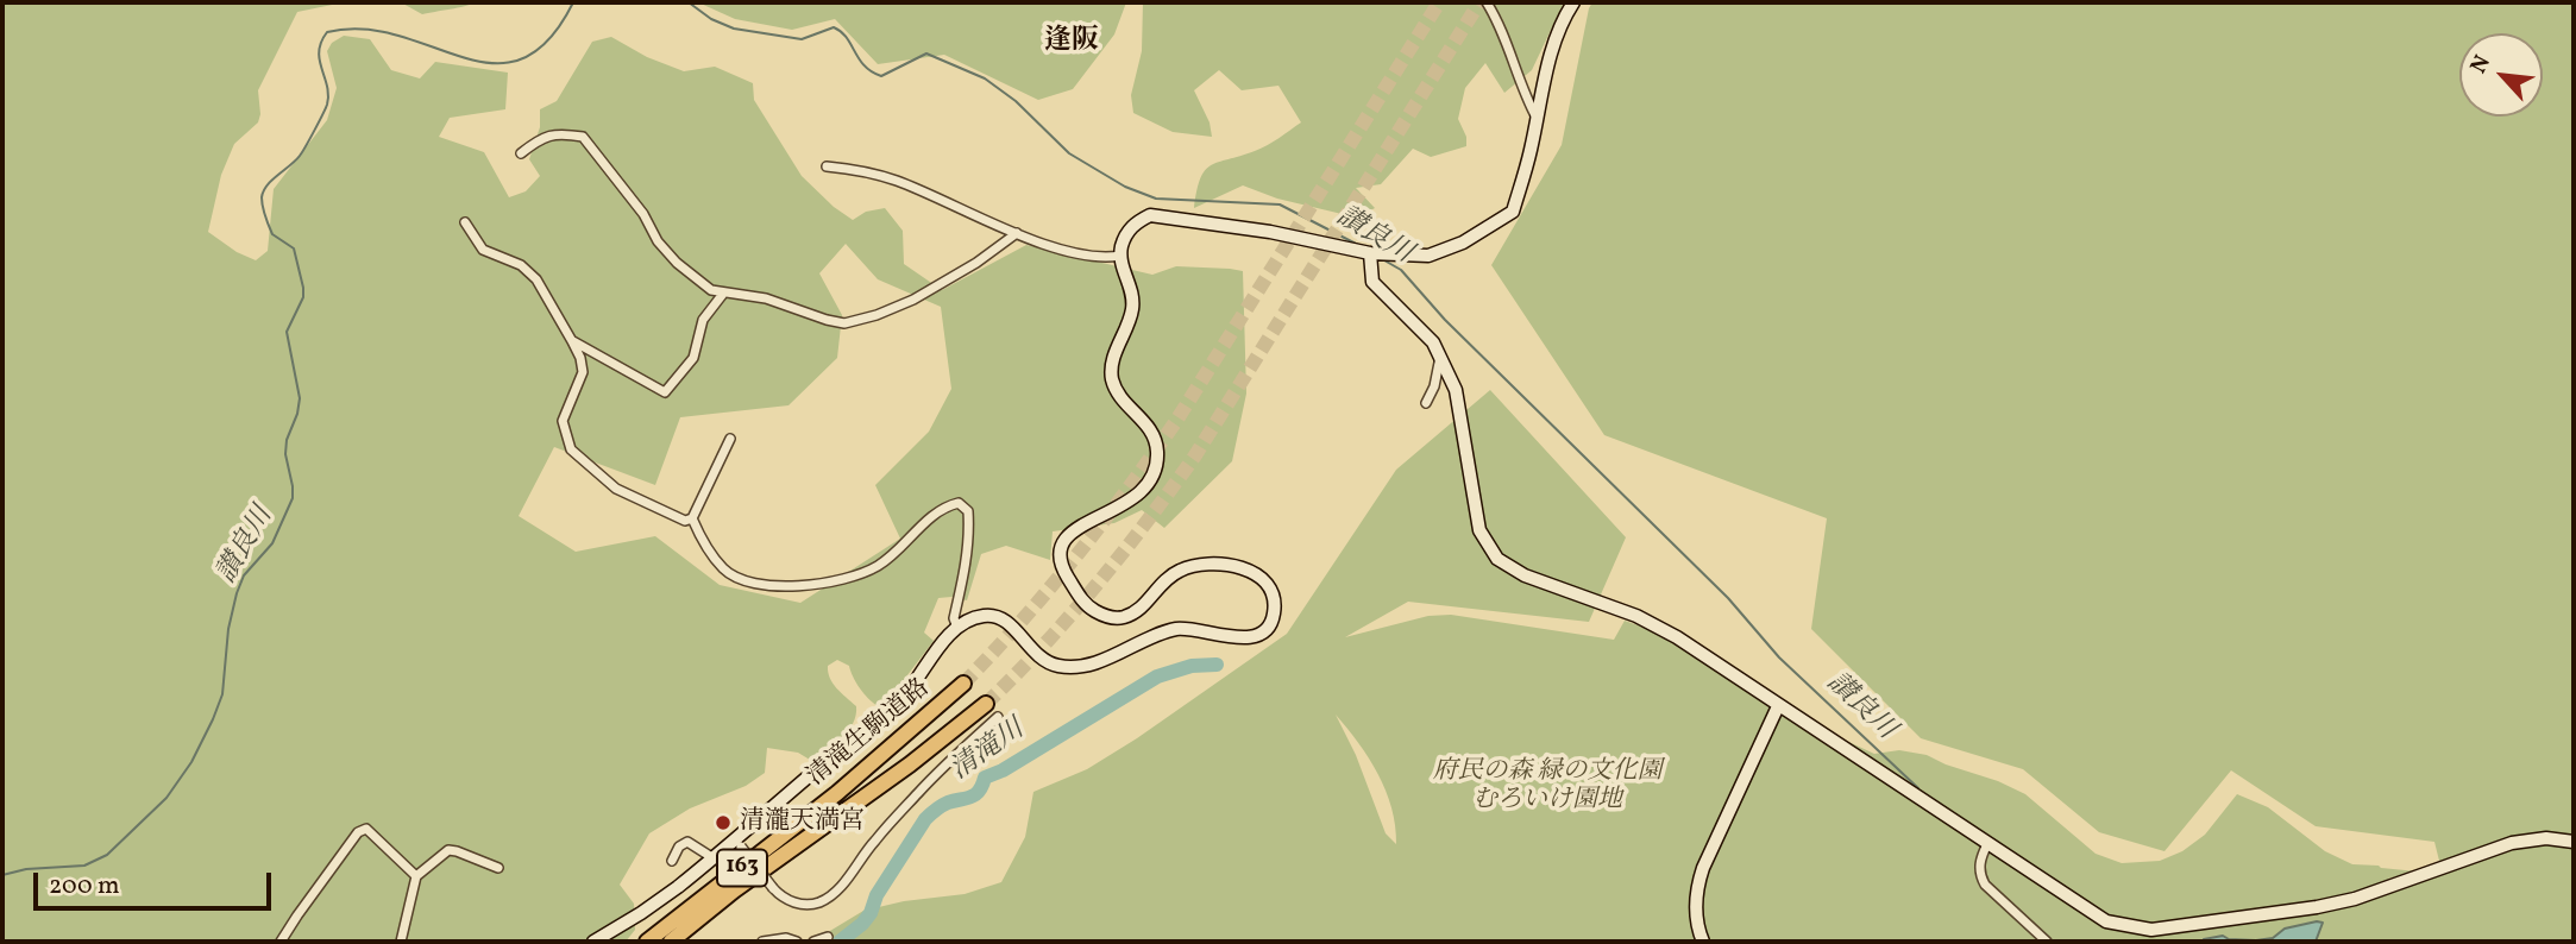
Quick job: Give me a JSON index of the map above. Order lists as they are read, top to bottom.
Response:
{
  "streets": {
    "highway": ["清滝生駒道路", "163"]
  },
  "crossings": [
    ["清滝生駒道路", "163"]
  ],
  "districts": ["逢阪"],
  "water": ["讃良川", "清滝川"],
  "parks": ["府民の森 緑の文化園 むろいけ園地"],
  "places": ["清瀧天満宮"],
  "scale_bar": "200 m",
  "north": "top left"
}
